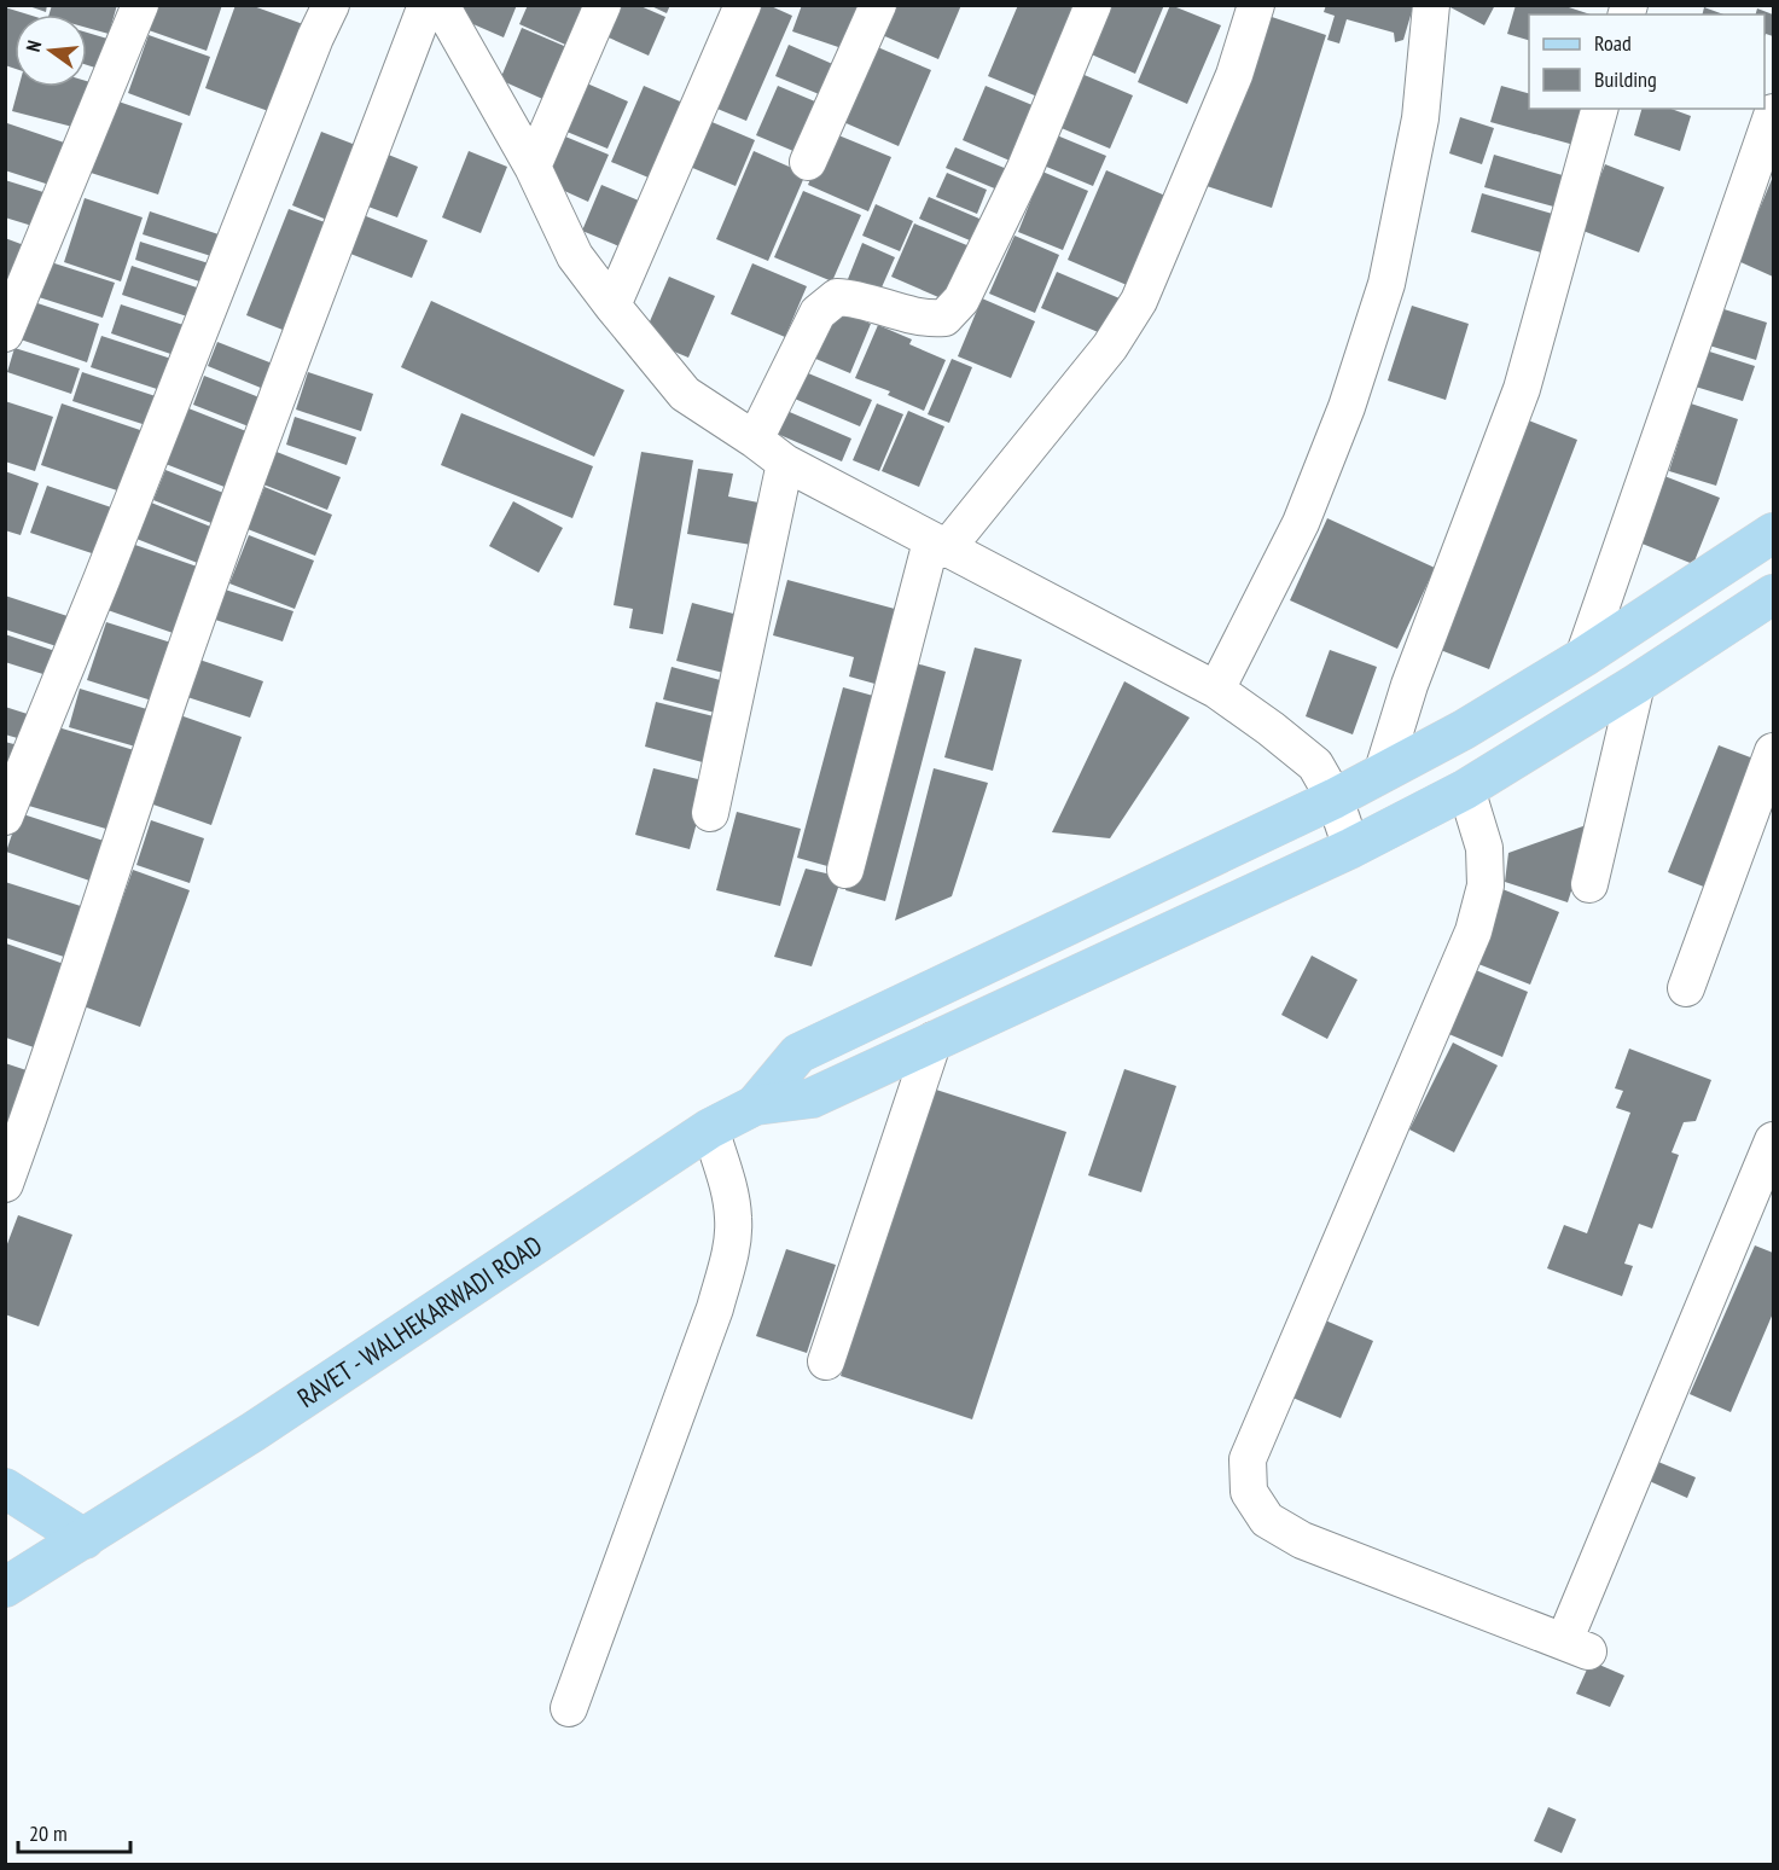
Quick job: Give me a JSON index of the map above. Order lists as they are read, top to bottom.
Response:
{
  "streets": {
    "main road": ["RAVET - WALHEKARWADI ROAD"]
  },
  "legend": ["Road", "Building"],
  "scale_bar": "20 m",
  "north": "left"
}
